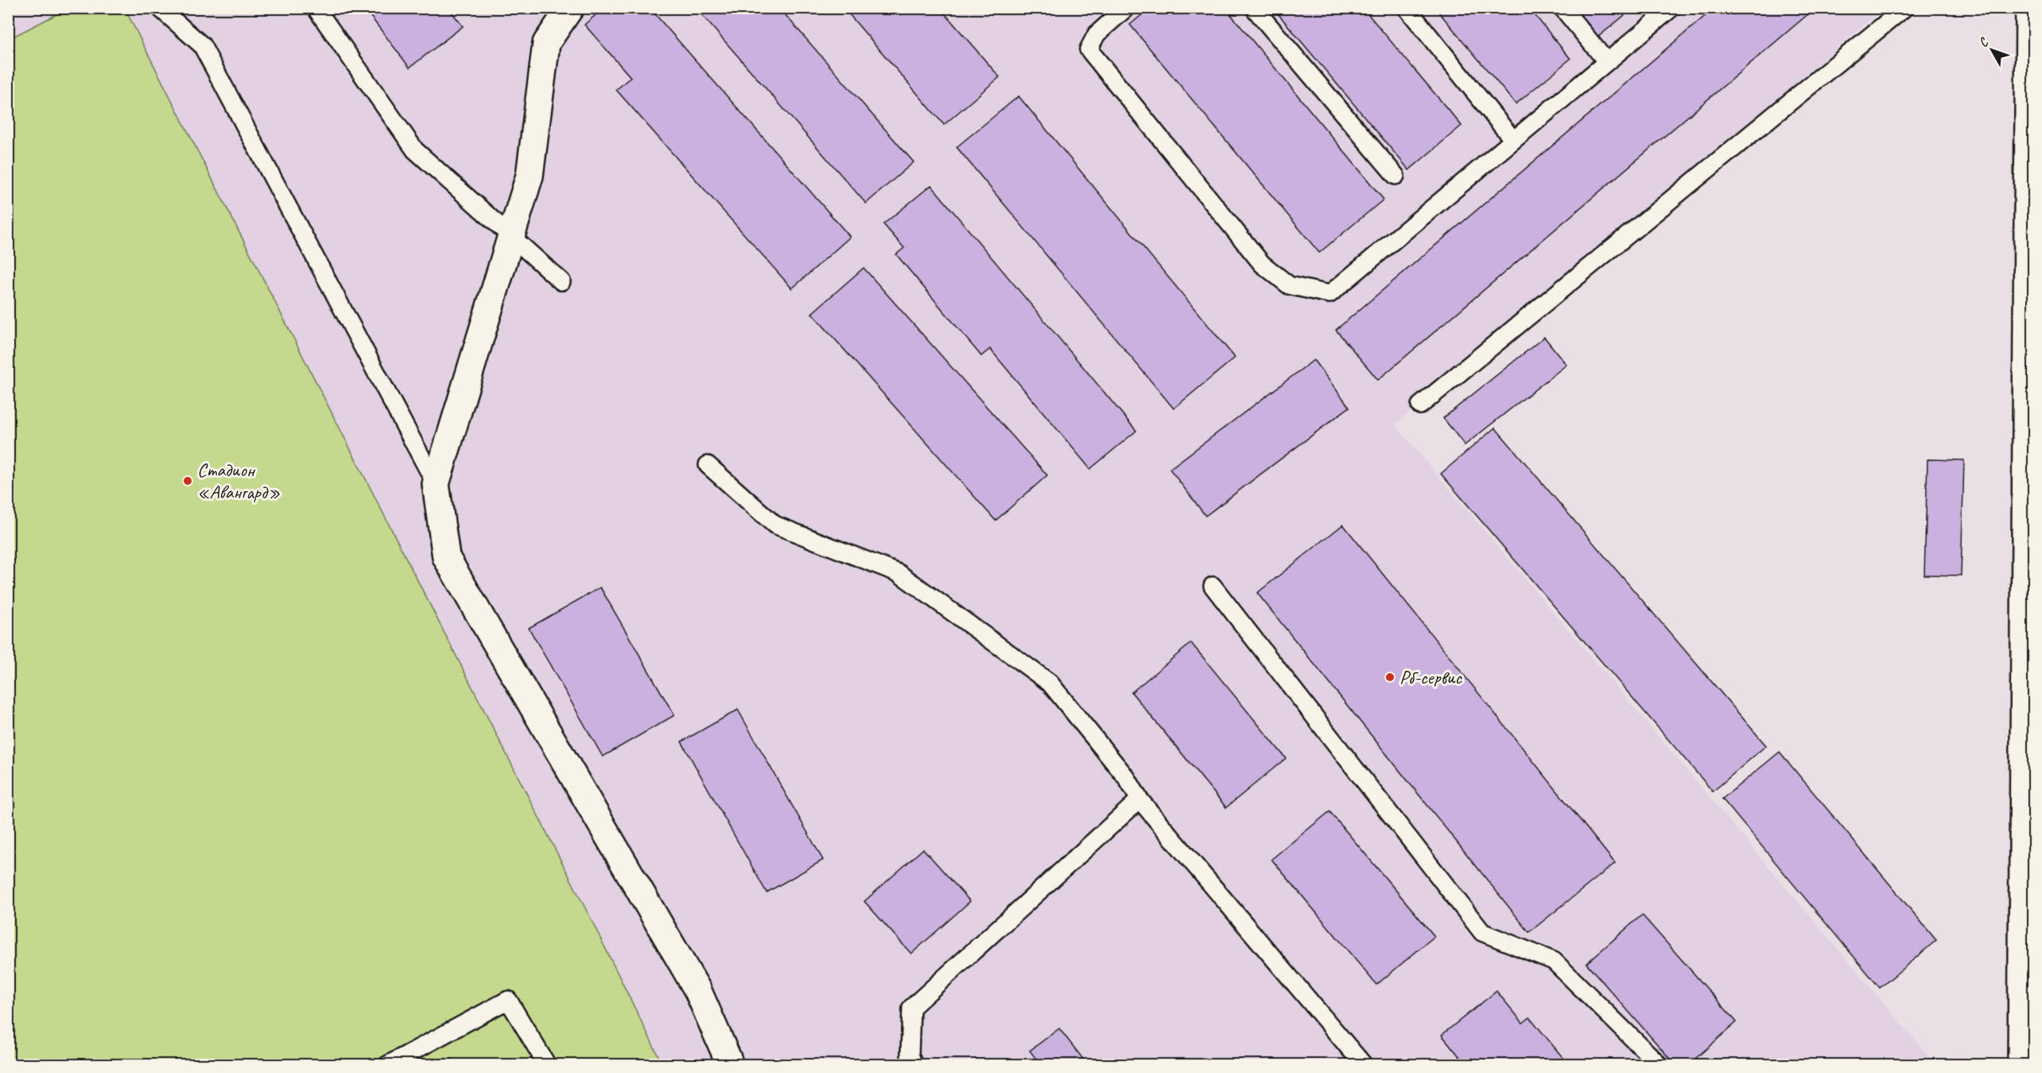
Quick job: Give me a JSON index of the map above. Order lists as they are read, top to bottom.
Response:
{
  "places": ["Стадион «Авангард»", "Рб-сервис"],
  "north": "top left"
}
